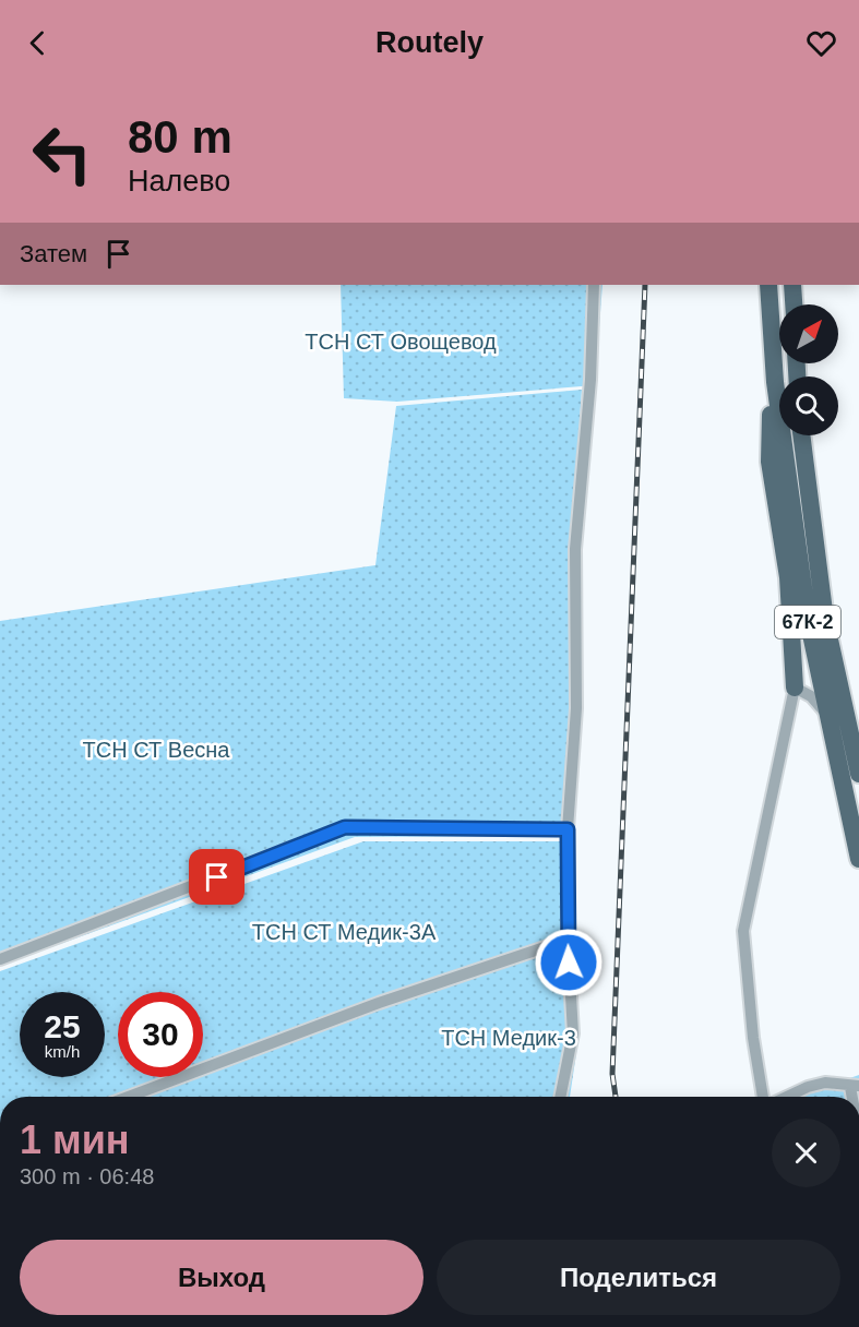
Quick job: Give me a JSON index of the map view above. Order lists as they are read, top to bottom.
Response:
{
  "streets": {
    "main road": ["67К-2"]
  },
  "parks": [
    "ТСН СТ Овощевод",
    "ТСН СТ Весна",
    "ТСН СТ Медик-3А",
    "ТСН Медик-3"
  ],
  "north": "top right",
  "page": {
    "header": "Routely",
    "turn": ["80 m", "Налево"],
    "then": "Затем",
    "speed": "25 km/h",
    "limit": "30",
    "heading": ["1 мин", "300 m · 06:48"],
    "buttons": ["Выход", "Поделиться"]
  }
}
